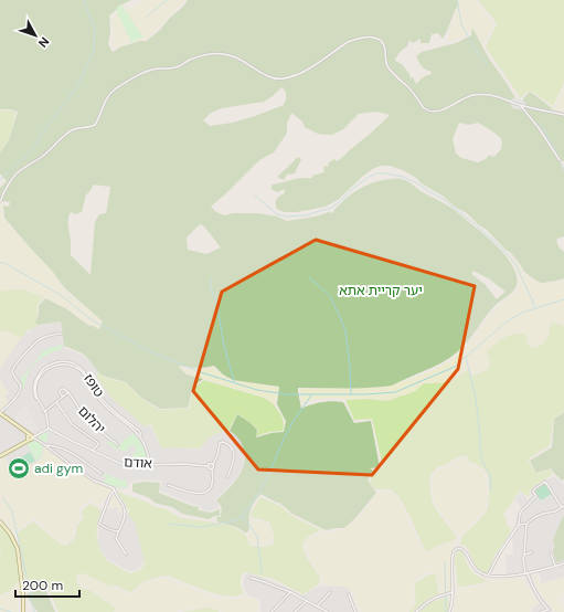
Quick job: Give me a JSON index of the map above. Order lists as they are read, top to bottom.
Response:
{
  "streets": {
    "street": ["טופז", "יהלום", "אודם"]
  },
  "crossings": [
    ["טופז", "אודם"]
  ],
  "parks": ["יער קריית אתא"],
  "places": {
    "sports": ["adi gym"]
  },
  "scale_bar": "200 m",
  "north": "bottom right"
}
